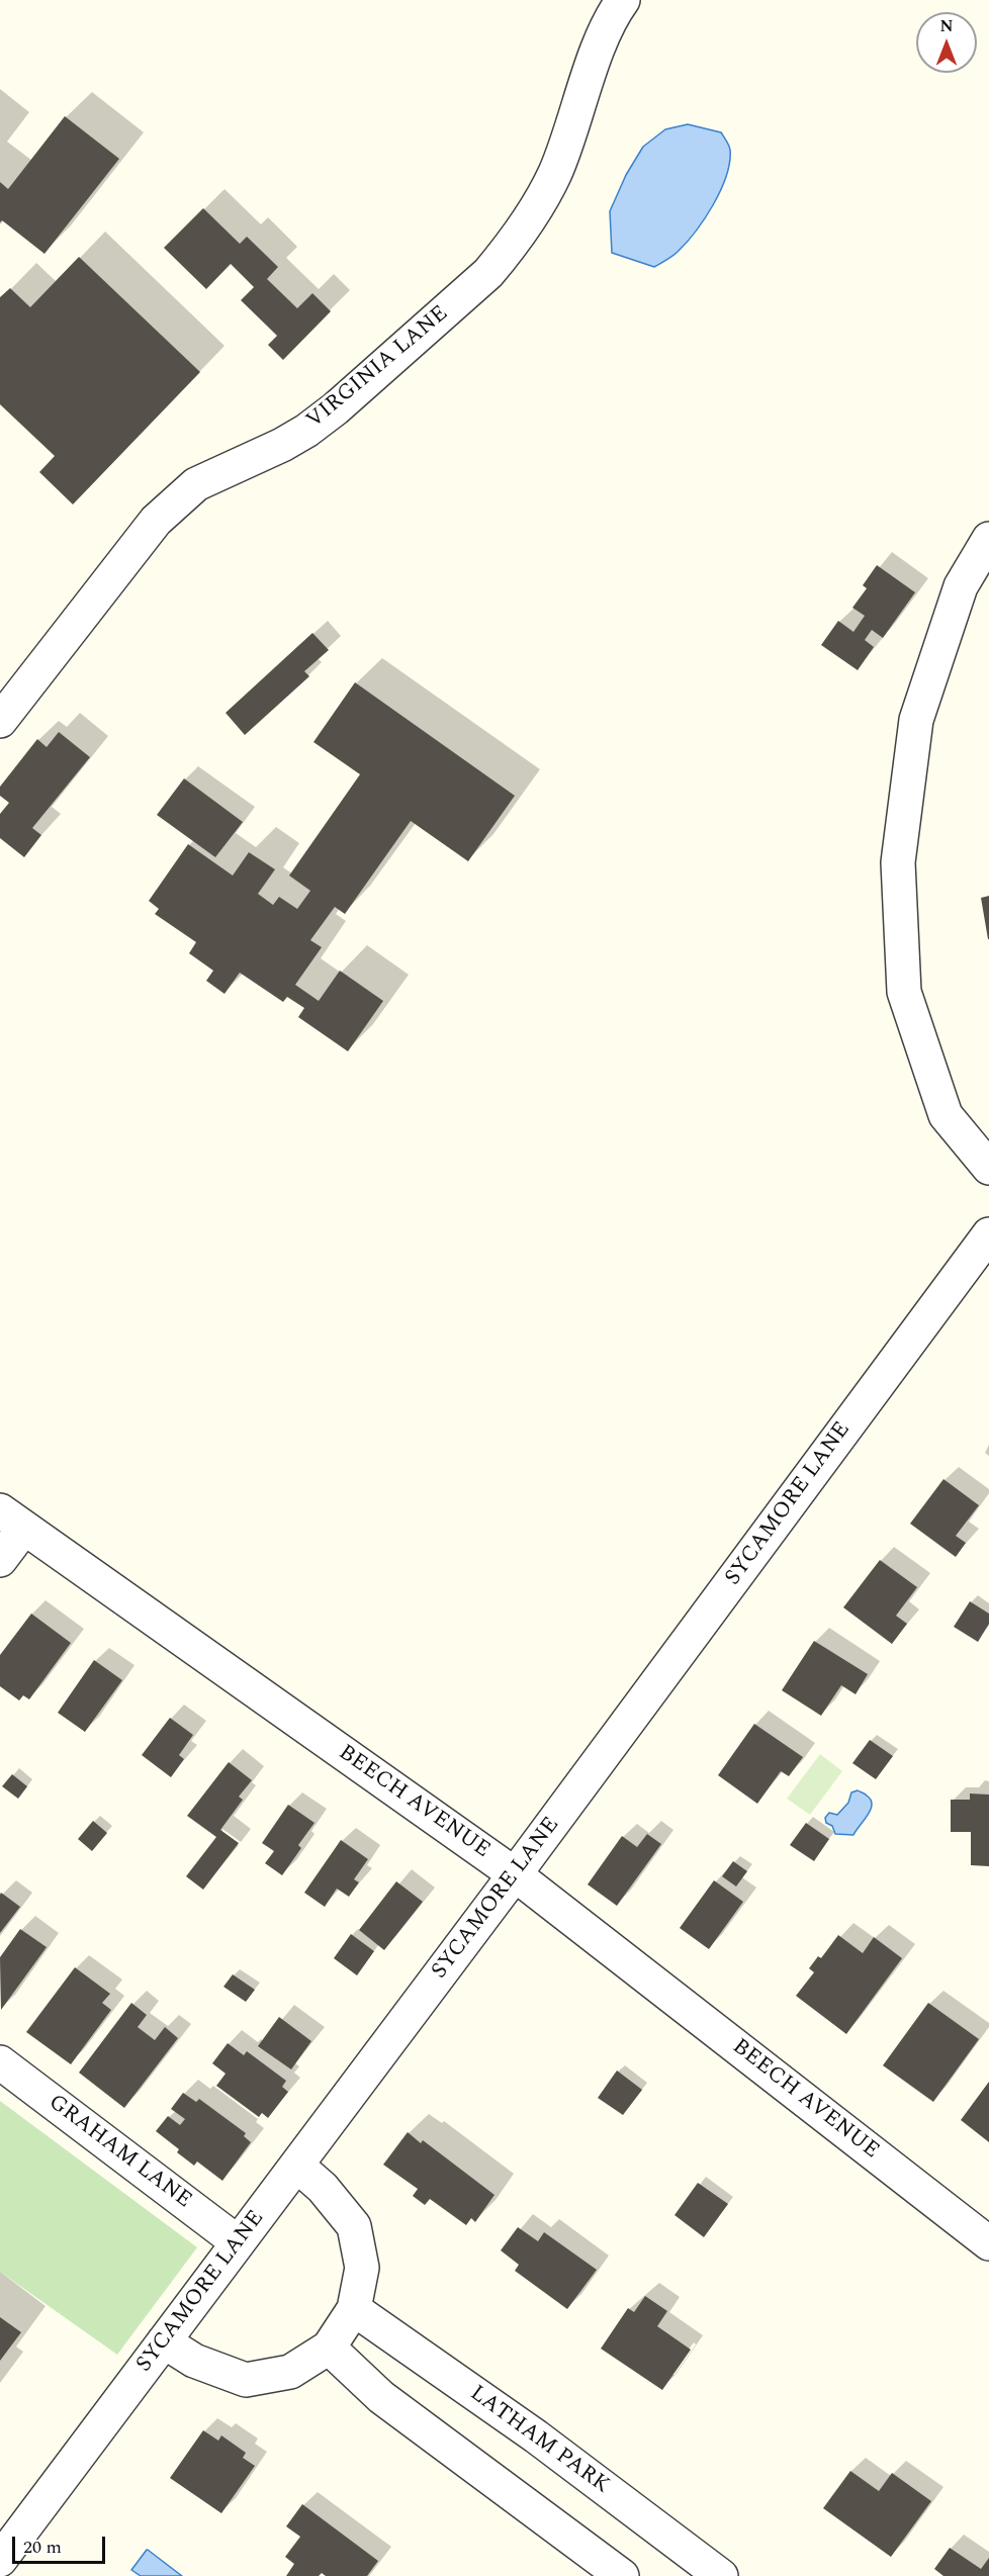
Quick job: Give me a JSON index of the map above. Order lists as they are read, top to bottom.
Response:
{
  "streets": {
    "street": [
      "VIRGINIA LANE",
      "SYCAMORE LANE",
      "BEECH AVENUE",
      "GRAHAM LANE",
      "LATHAM PARK"
    ]
  },
  "crossings": [
    ["SYCAMORE LANE", "BEECH AVENUE"],
    ["SYCAMORE LANE", "GRAHAM LANE"]
  ],
  "scale_bar": "20 m",
  "north": "top"
}
